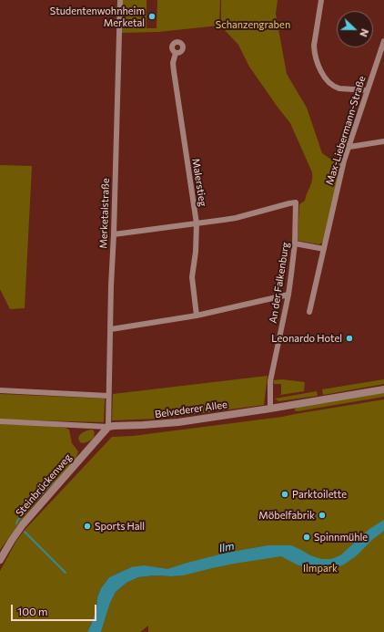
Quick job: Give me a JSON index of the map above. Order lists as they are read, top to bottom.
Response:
{
  "streets": {
    "street": [
      "Max-Liebermann-Straße",
      "Malerstieg",
      "Merketalstraße",
      "An der Falkenburg",
      "Belvederer Allee",
      "Steinbrückenweg"
    ]
  },
  "crossings": [
    ["Malerstieg", "An der Falkenburg"],
    ["Merketalstraße", "Belvederer Allee"],
    ["Merketalstraße", "Steinbrückenweg"],
    ["An der Falkenburg", "Belvederer Allee"],
    ["Belvederer Allee", "Steinbrückenweg"]
  ],
  "water": ["Ilm"],
  "parks": ["Schanzengraben", "Ilmpark"],
  "places": [
    "Studentenwohnheim Merketal",
    "Leonardo Hotel",
    "Parktoilette",
    "Möbelfabrik",
    "Sports Hall",
    "Spinnmühle"
  ],
  "scale_bar": "100 m",
  "north": "right"
}
